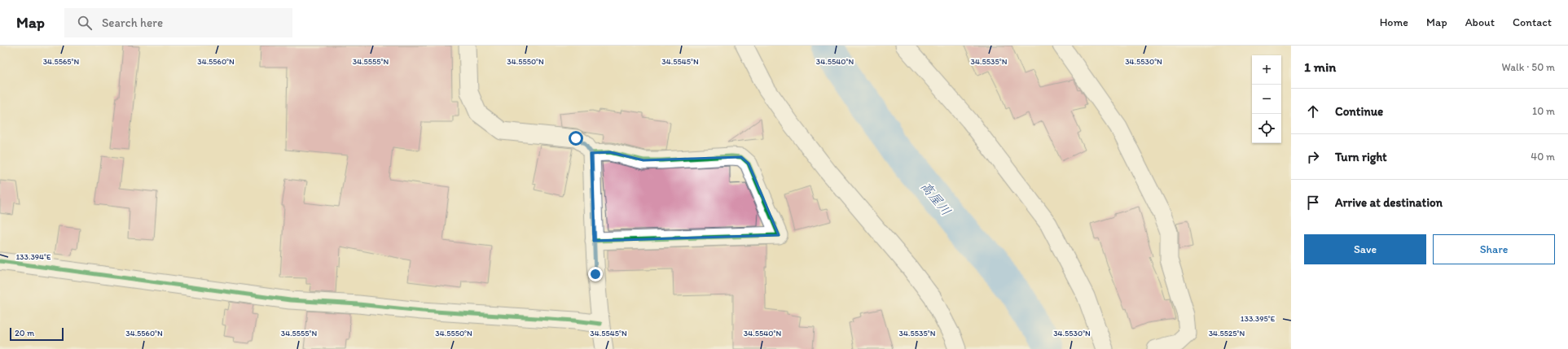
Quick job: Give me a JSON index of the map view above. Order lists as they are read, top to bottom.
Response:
{
  "water": ["高屋川"],
  "scale_bar": "20 m",
  "page": {
    "header": "Map",
    "search": "Search here",
    "nav": [
      "Home",
      "Map",
      "About",
      "Contact"
    ],
    "heading": ["1 min", "Walk · 50 m"],
    "map_buttons": ["+", "−"],
    "list": [
      ["Continue", "10 m"],
      ["Turn right", "40 m"],
      "Arrive at destination"
    ],
    "buttons": ["Save", "Share"],
    "scale": "20 m"
  },
  "coordinates": [
    "34.5565°N",
    "34.5560°N",
    "34.5555°N",
    "34.5550°N",
    "34.5545°N",
    "34.5540°N",
    "34.5535°N",
    "34.5530°N",
    "133.394°E",
    "133.395°E",
    "34.5525°N"
  ]
}
